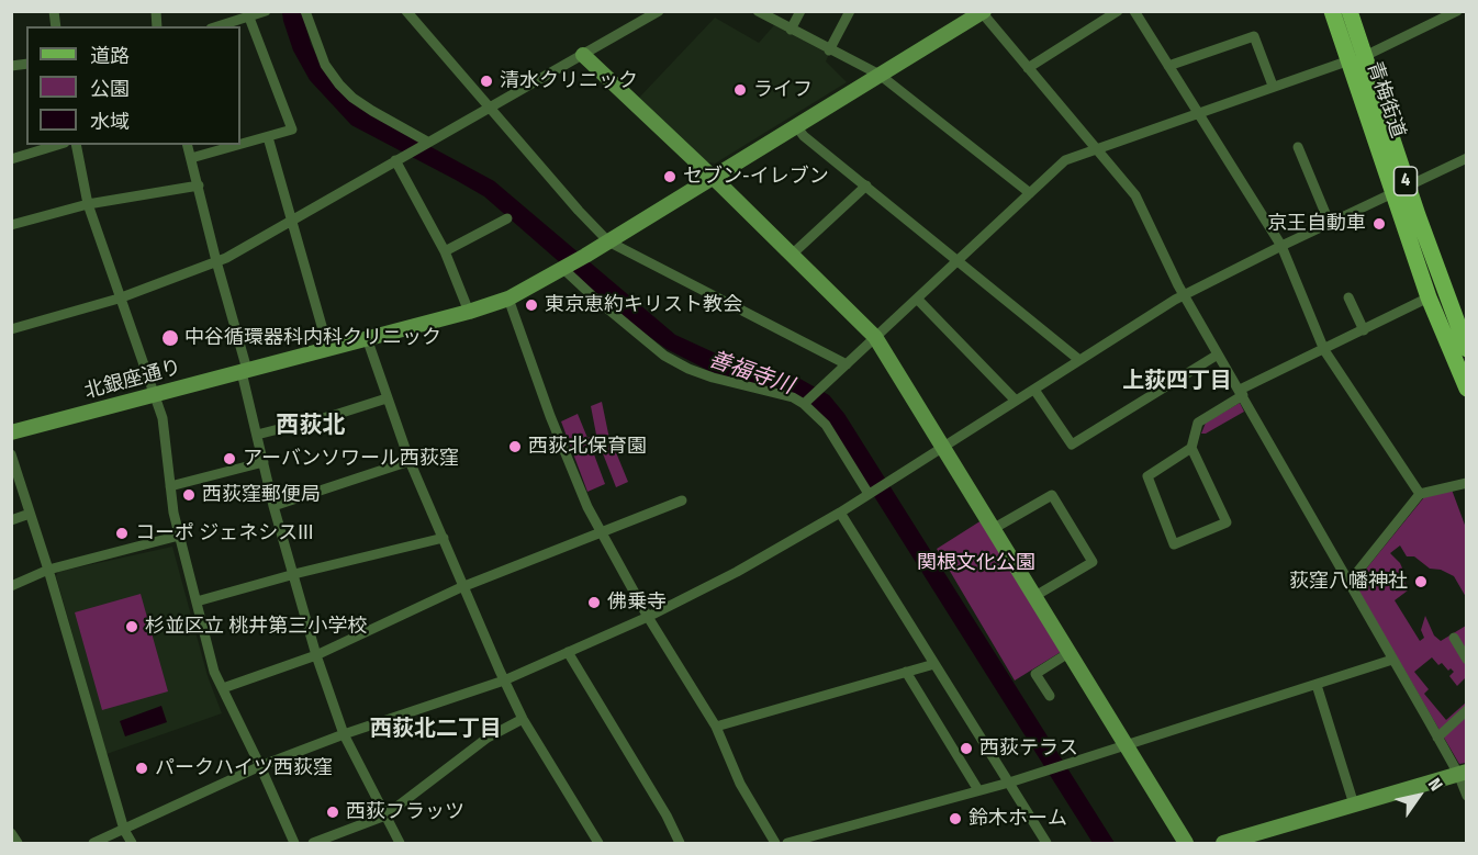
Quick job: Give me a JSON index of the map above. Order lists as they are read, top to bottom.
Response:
{
  "streets": {
    "main road": ["青梅街道", "4"],
    "street": ["北銀座通り"]
  },
  "districts": ["上荻四丁目", "西荻北", "西荻北二丁目"],
  "water": ["善福寺川"],
  "parks": ["関根文化公園"],
  "places": [
    "清水クリニック",
    "ライフ",
    "セブン-イレブン",
    "京王自動車",
    "東京恵約キリスト教会",
    "中谷循環器科内科クリニック",
    "西荻北保育園",
    "アーバンソワール西荻窪",
    "西荻窪郵便局",
    "コーポ ジェネシスIII",
    "荻窪八幡神社",
    "佛乗寺",
    "杉並区立 桃井第三小学校",
    "西荻テラス",
    "パークハイツ西荻窪",
    "西荻フラッツ",
    "鈴木ホーム"
  ],
  "legend": ["道路", "公園", "水域"],
  "north": "top right"
}
